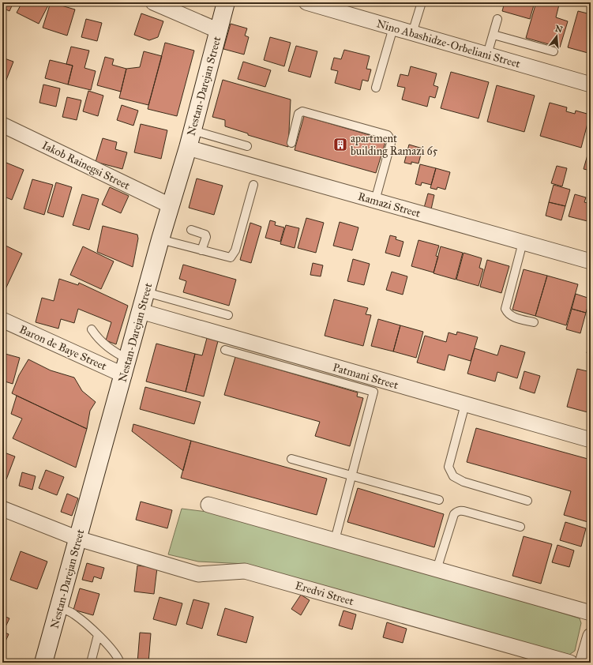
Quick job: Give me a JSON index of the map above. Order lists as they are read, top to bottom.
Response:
{
  "streets": {
    "street": [
      "Nino Abashidze-Orbeliani Street",
      "Nestan-Darejan Street",
      "Iakob Rainegsi Street",
      "Ramazi Street",
      "Baron de Baye Street",
      "Patmani Street",
      "Eredvi Street"
    ]
  },
  "crossings": [
    ["Nestan-Darejan Street", "Iakob Rainegsi Street"],
    ["Nestan-Darejan Street", "Ramazi Street"],
    ["Nestan-Darejan Street", "Baron de Baye Street"],
    ["Nestan-Darejan Street", "Patmani Street"],
    ["Nestan-Darejan Street", "Eredvi Street"]
  ],
  "places": {
    "building": ["apartment building Ramazi 65"]
  },
  "north": "top"
}
